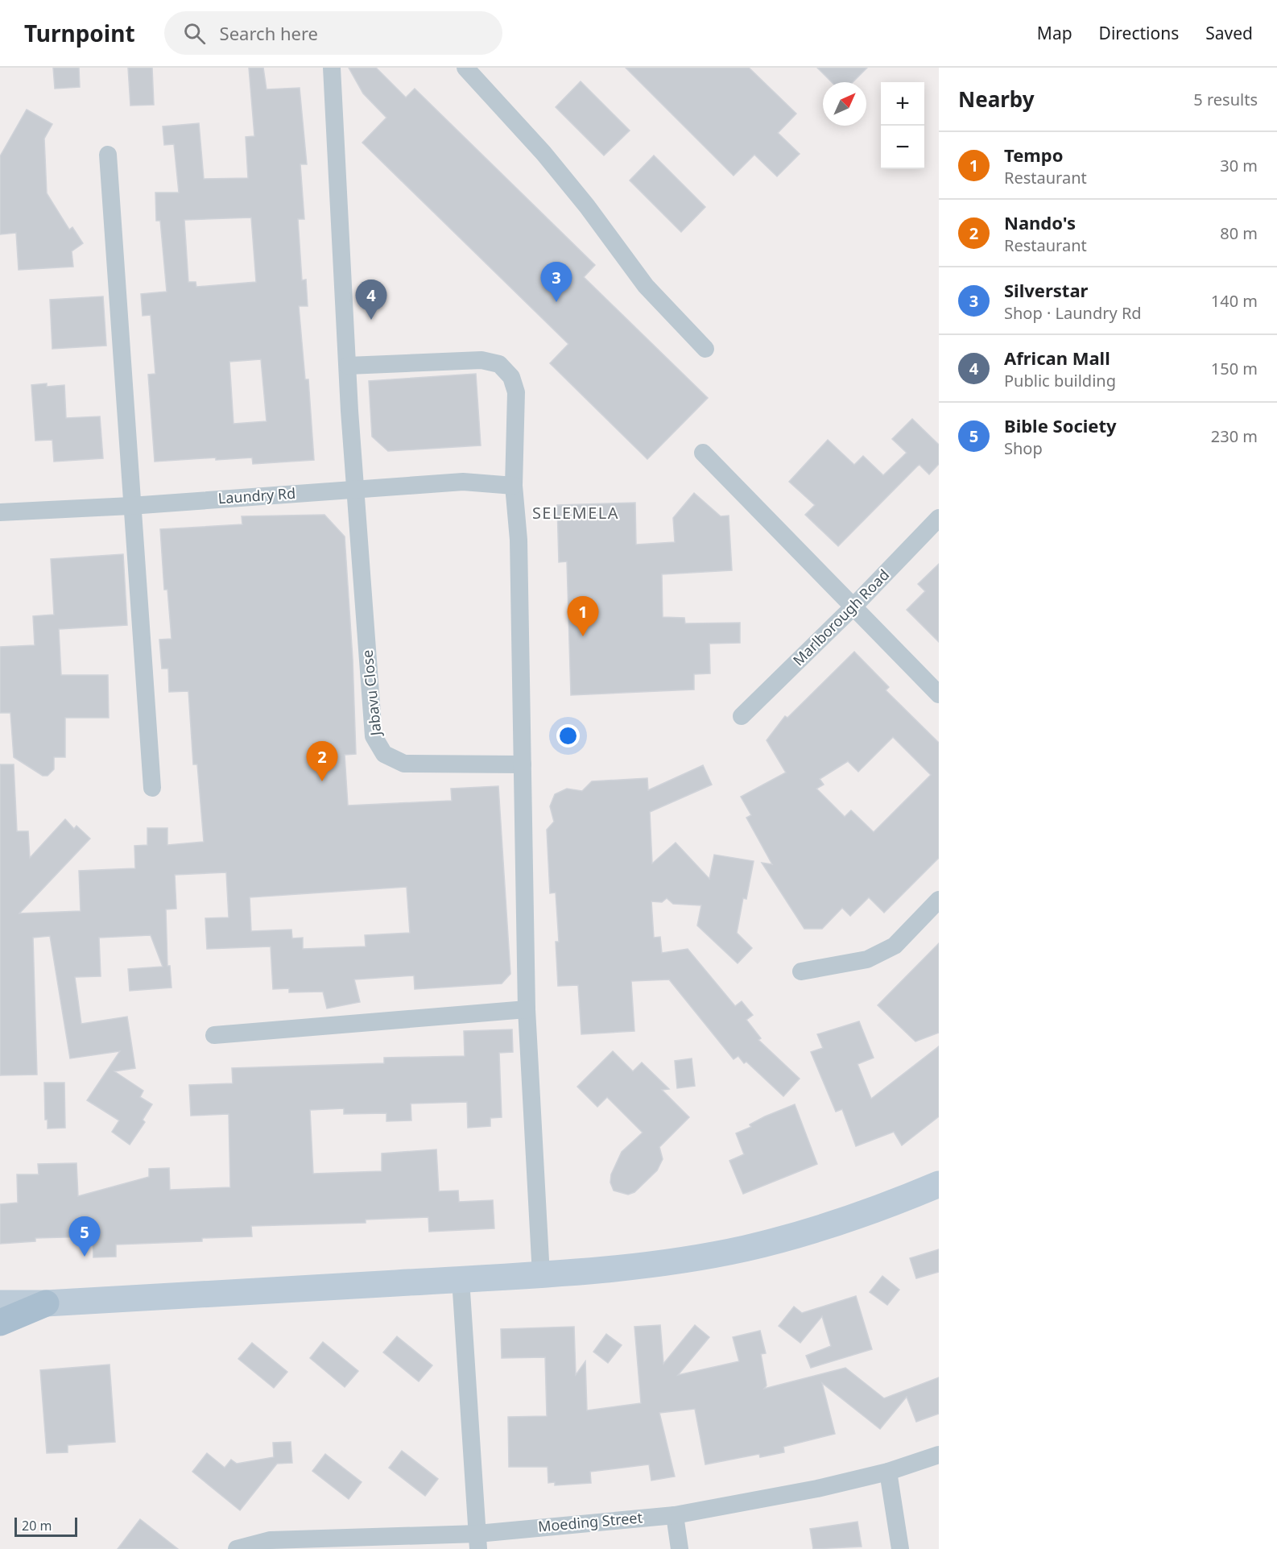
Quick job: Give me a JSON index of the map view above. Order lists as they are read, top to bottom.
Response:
{
  "streets": {
    "street": [
      "Laundry Rd",
      "Marlborough Road",
      "Jabavu Close",
      "Moeding Street"
    ]
  },
  "crossings": [
    ["Laundry Rd", "Jabavu Close"]
  ],
  "districts": ["SELEMELA"],
  "scale_bar": "20 m",
  "north": "top right",
  "page": {
    "header": "Turnpoint",
    "search": "Search here",
    "nav": ["Map", "Directions", "Saved"],
    "heading": ["Nearby", "5 results"],
    "map_buttons": ["+", "−"],
    "list": [
      {
        "mark": "1",
        "name": "Tempo",
        "note": "Restaurant",
        "value": "30 m"
      },
      {
        "mark": "2",
        "name": "Nando's",
        "note": "Restaurant",
        "value": "80 m"
      },
      {
        "mark": "3",
        "name": "Silverstar",
        "note": "Shop · Laundry Rd",
        "value": "140 m"
      },
      {
        "mark": "4",
        "name": "African Mall",
        "note": "Public building",
        "value": "150 m"
      },
      {
        "mark": "5",
        "name": "Bible Society",
        "note": "Shop",
        "value": "230 m"
      }
    ],
    "pins": [
      "3",
      "4",
      "1",
      "2",
      "5"
    ],
    "scale": "20 m"
  }
}
